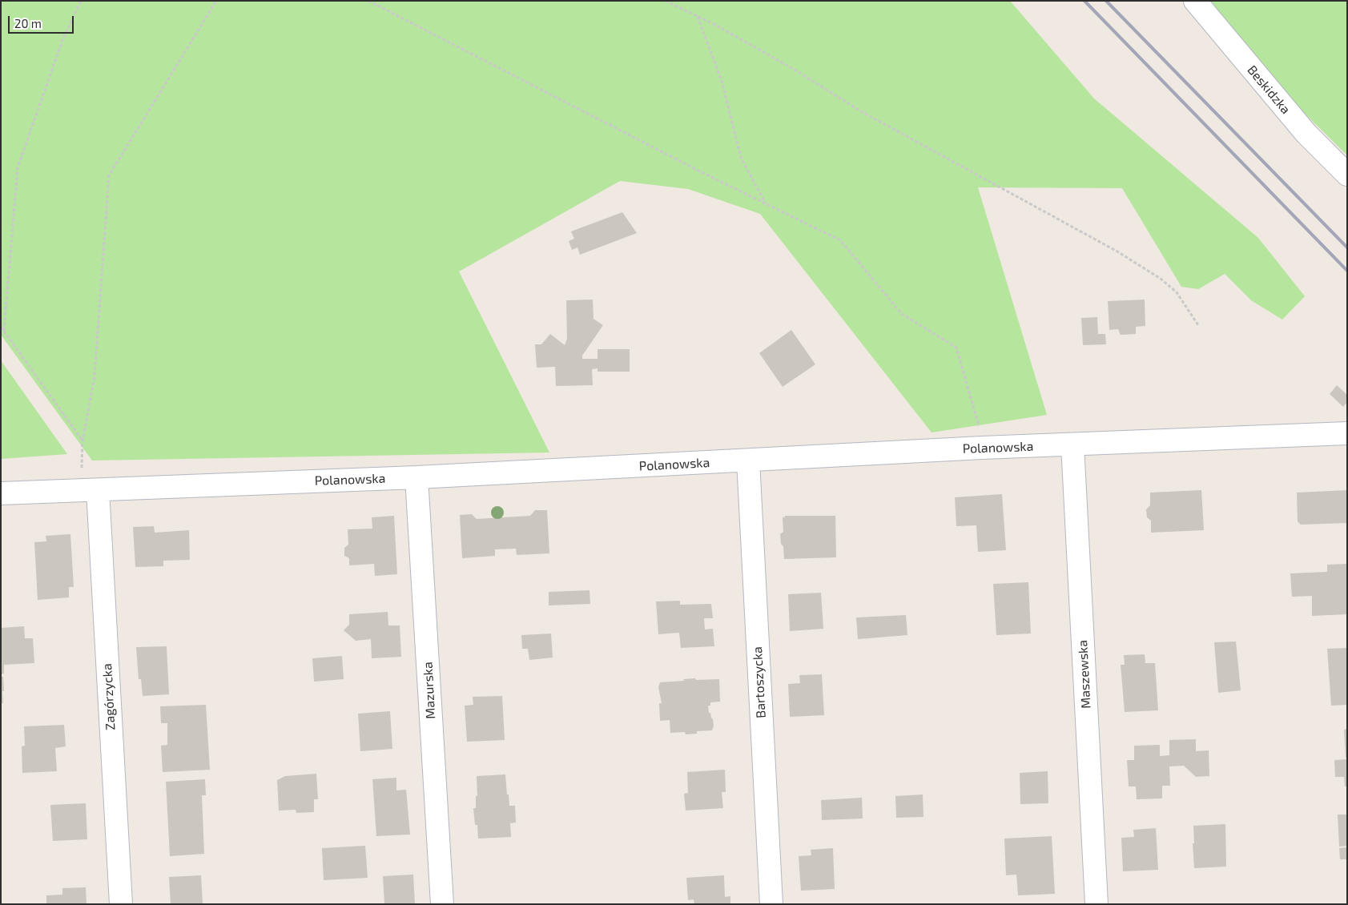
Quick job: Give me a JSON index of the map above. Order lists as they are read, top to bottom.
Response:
{
  "streets": {
    "street": [
      "Beskidzka",
      "Polanowska",
      "Maszewska",
      "Bartoszycka",
      "Mazurska",
      "Zagórzycka"
    ]
  },
  "crossings": [
    ["Polanowska", "Maszewska"],
    ["Polanowska", "Bartoszycka"],
    ["Polanowska", "Mazurska"],
    ["Polanowska", "Zagórzycka"]
  ],
  "scale_bar": "20 m"
}
